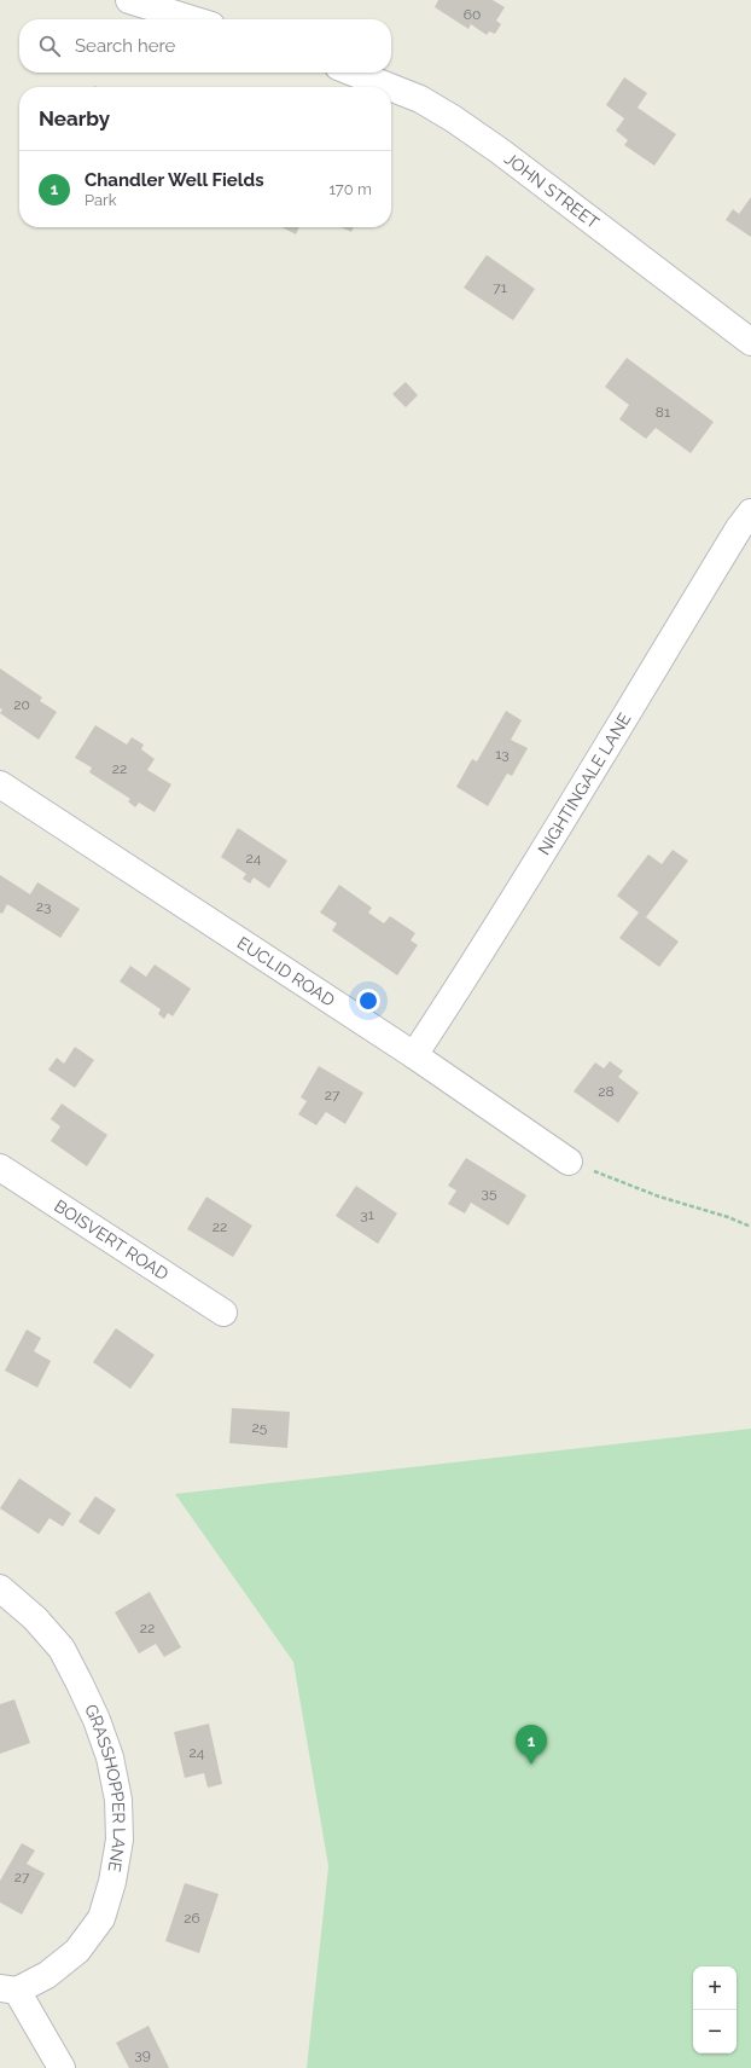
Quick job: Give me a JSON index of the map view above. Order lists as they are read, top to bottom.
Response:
{
  "streets": {
    "street": [
      "JOHN STREET",
      "NIGHTINGALE LANE",
      "EUCLID ROAD",
      "BOISVERT ROAD",
      "GRASSHOPPER LANE"
    ]
  },
  "crossings": [
    ["NIGHTINGALE LANE", "EUCLID ROAD"]
  ],
  "house_numbers": [
    "60",
    "71",
    "81",
    "20",
    "13",
    "22",
    "24",
    "23",
    "28",
    "27",
    "35",
    "31",
    "22",
    "25",
    "22",
    "24",
    "27",
    "26",
    "39"
  ],
  "page": {
    "search": "Search here",
    "heading": "Nearby",
    "list": [
      {
        "mark": "1",
        "name": "Chandler Well Fields",
        "note": "Park",
        "value": "170 m"
      }
    ],
    "pins": "1",
    "map_buttons": ["+", "−"]
  }
}
